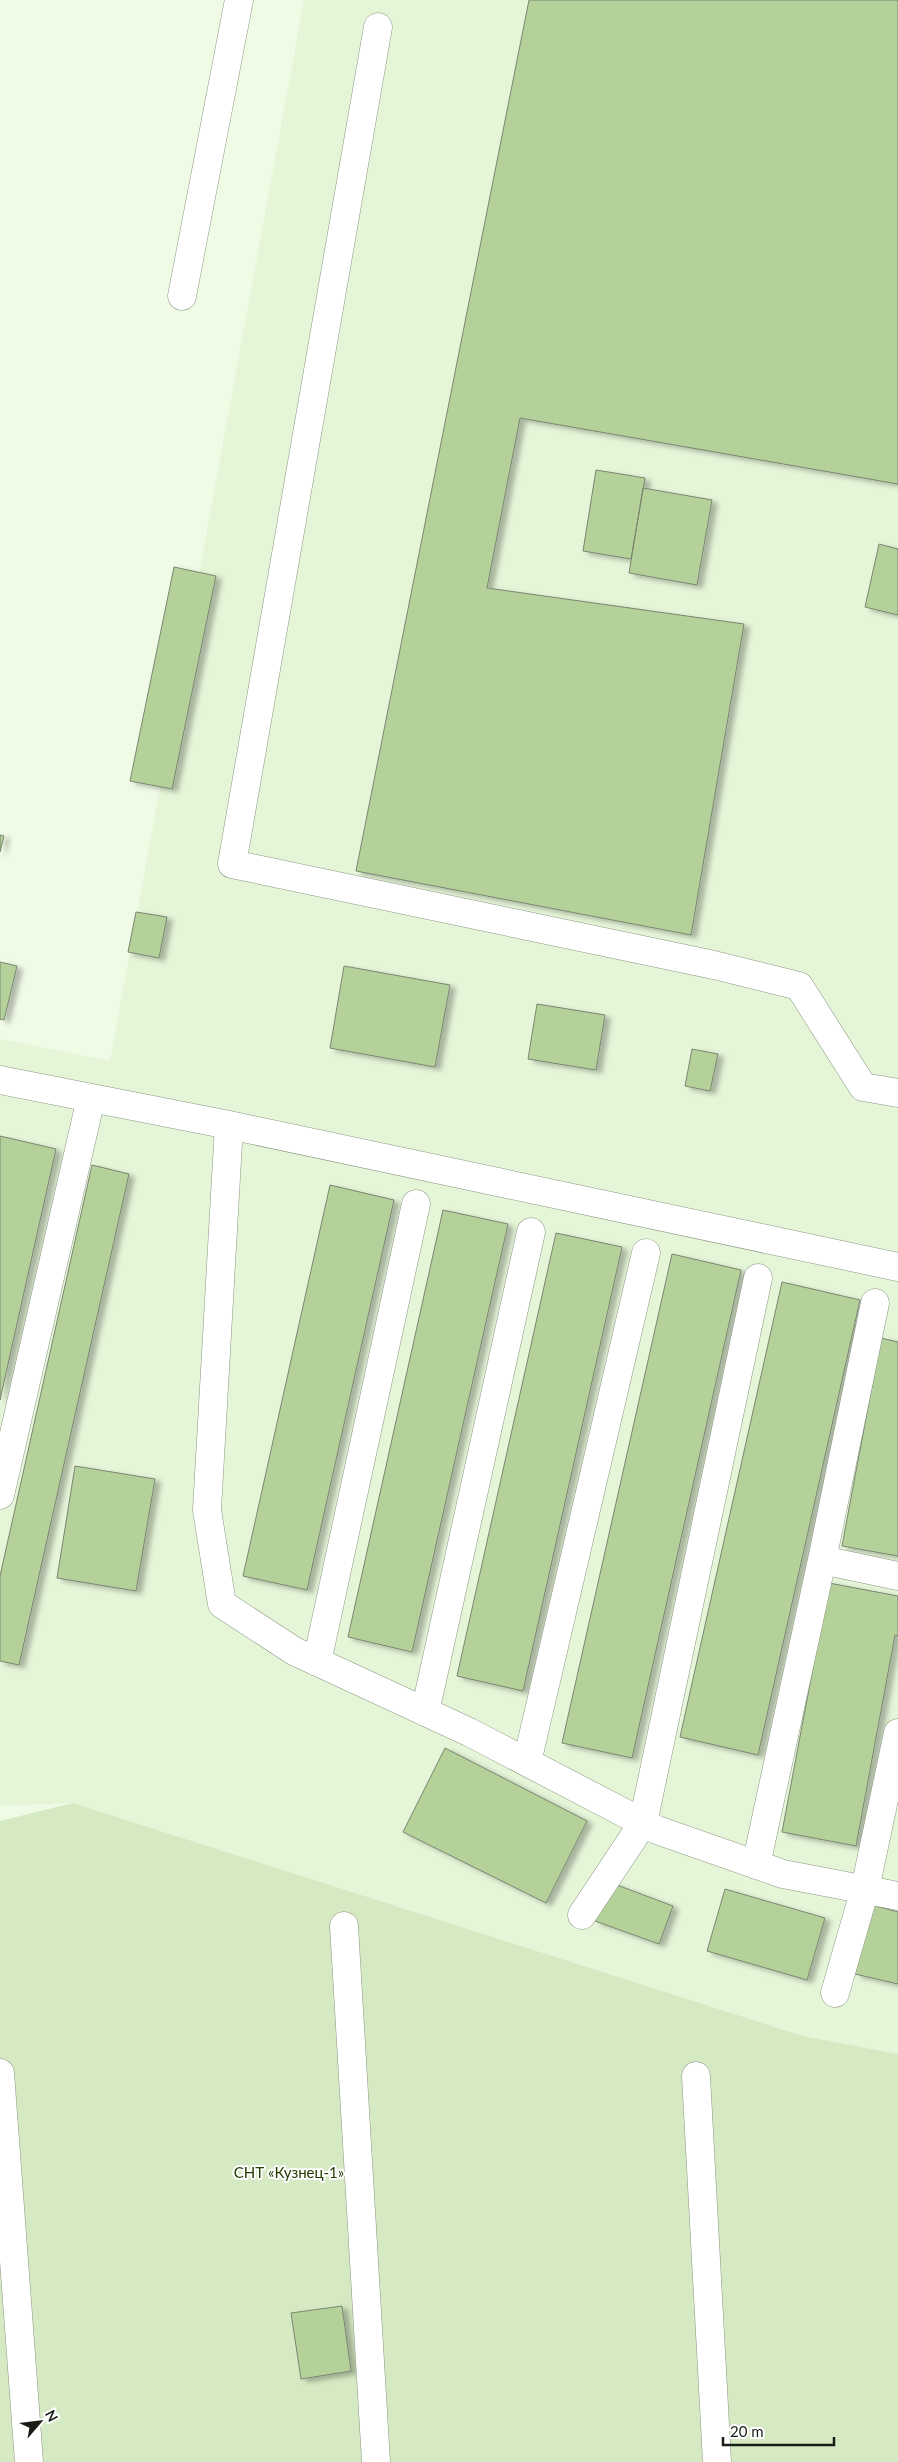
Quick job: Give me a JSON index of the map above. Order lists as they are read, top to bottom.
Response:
{
  "parks": ["СНТ «Кузнец-1»"],
  "scale_bar": "20 m",
  "north": "top right"
}
